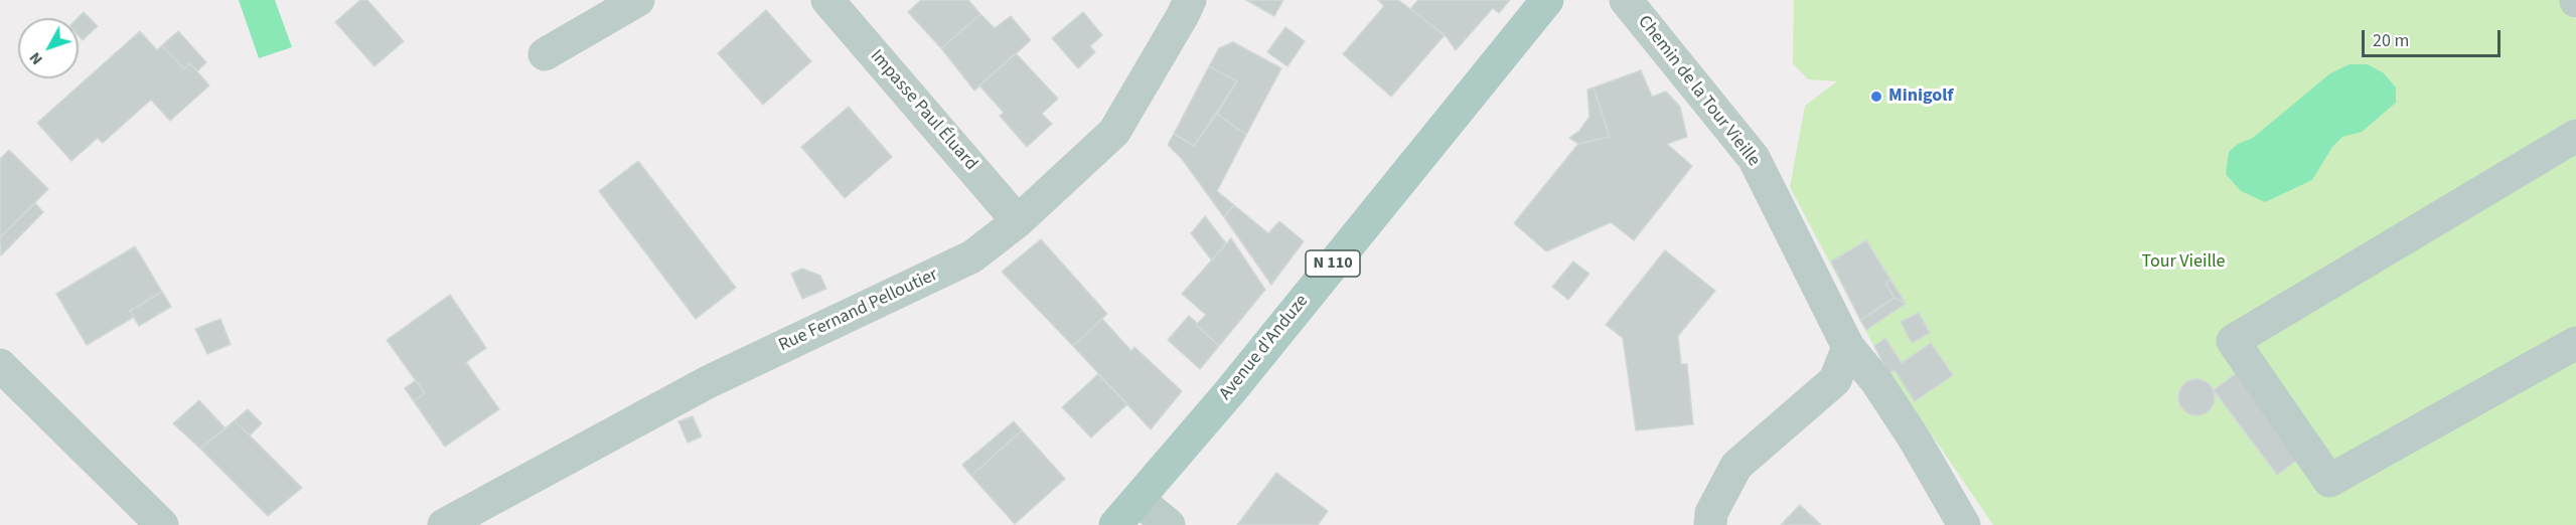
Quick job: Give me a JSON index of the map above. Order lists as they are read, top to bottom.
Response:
{
  "streets": {
    "main road": ["N 110", "Avenue d'Anduze"],
    "street": ["Chemin de la Tour Vieille", "Impasse Paul Éluard", "Rue Fernand Pelloutier"]
  },
  "crossings": [
    ["Impasse Paul Éluard", "Rue Fernand Pelloutier"]
  ],
  "parks": ["Tour Vieille"],
  "places": ["Minigolf"],
  "scale_bar": "20 m",
  "north": "bottom left"
}
